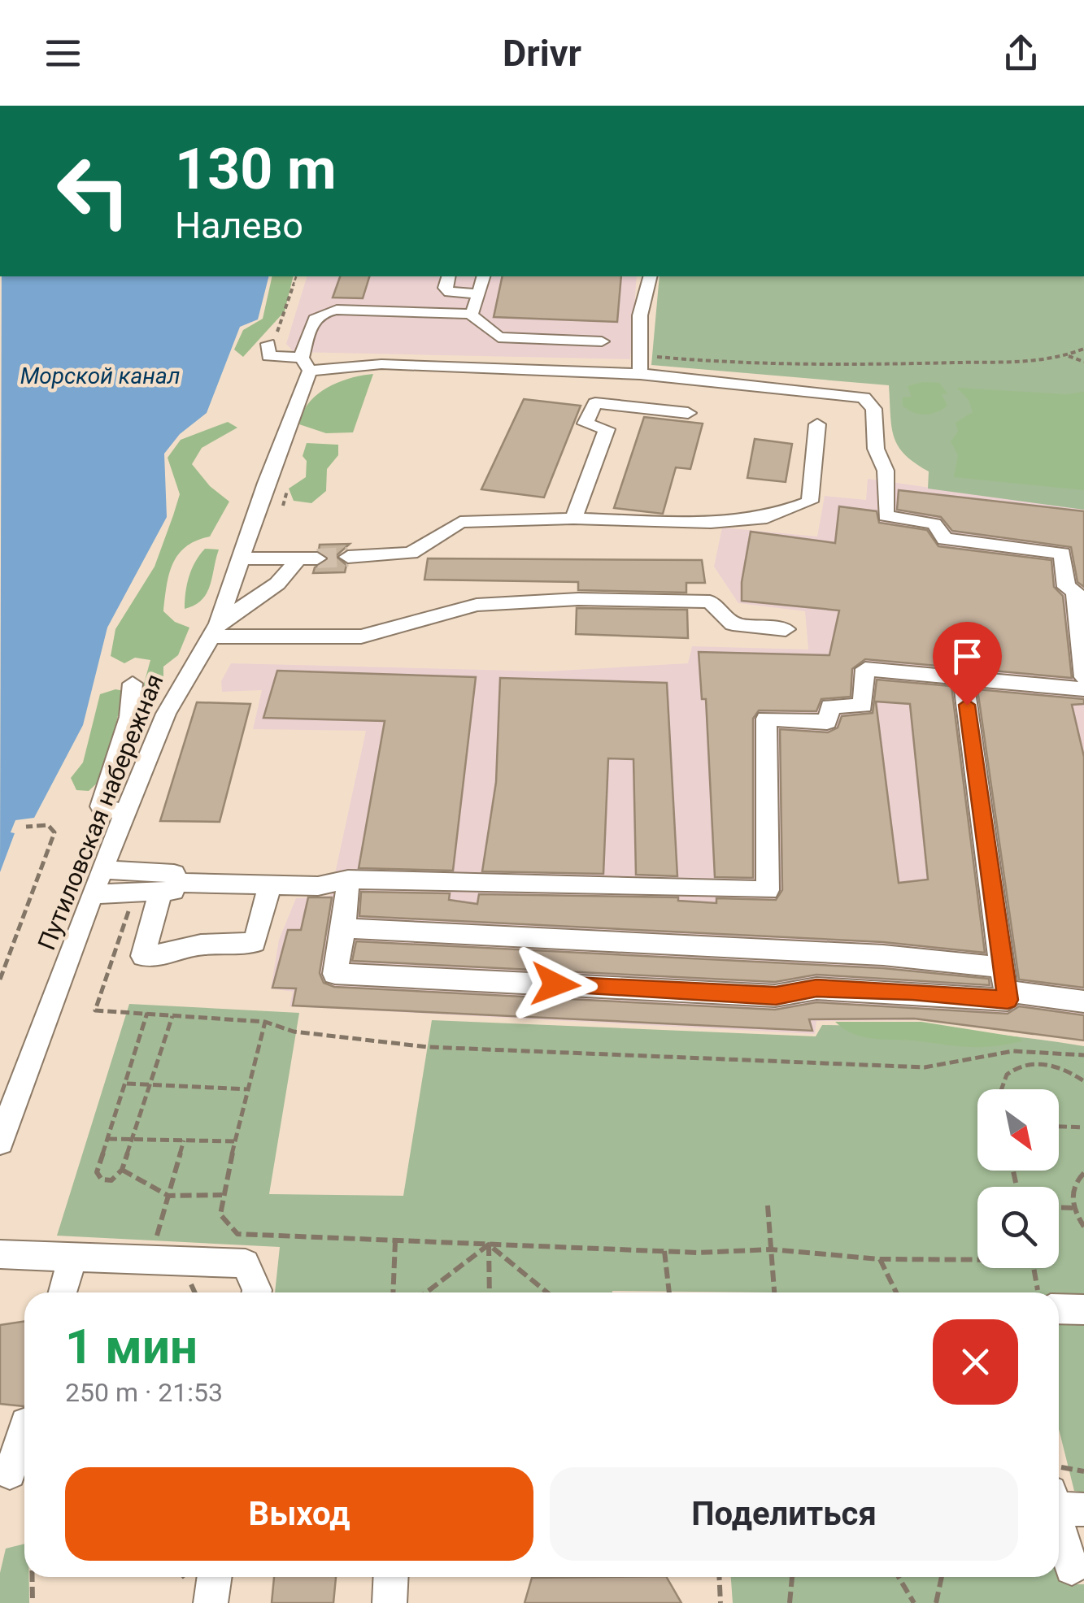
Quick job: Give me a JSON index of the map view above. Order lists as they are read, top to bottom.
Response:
{
  "streets": {
    "street": ["Путиловская набережная"]
  },
  "water": ["Морской канал"],
  "north": "bottom right",
  "page": {
    "header": "Drivr",
    "turn": ["130 m", "Налево"],
    "heading": ["1 мин", "250 m · 21:53"],
    "buttons": ["Выход", "Поделиться"]
  }
}
